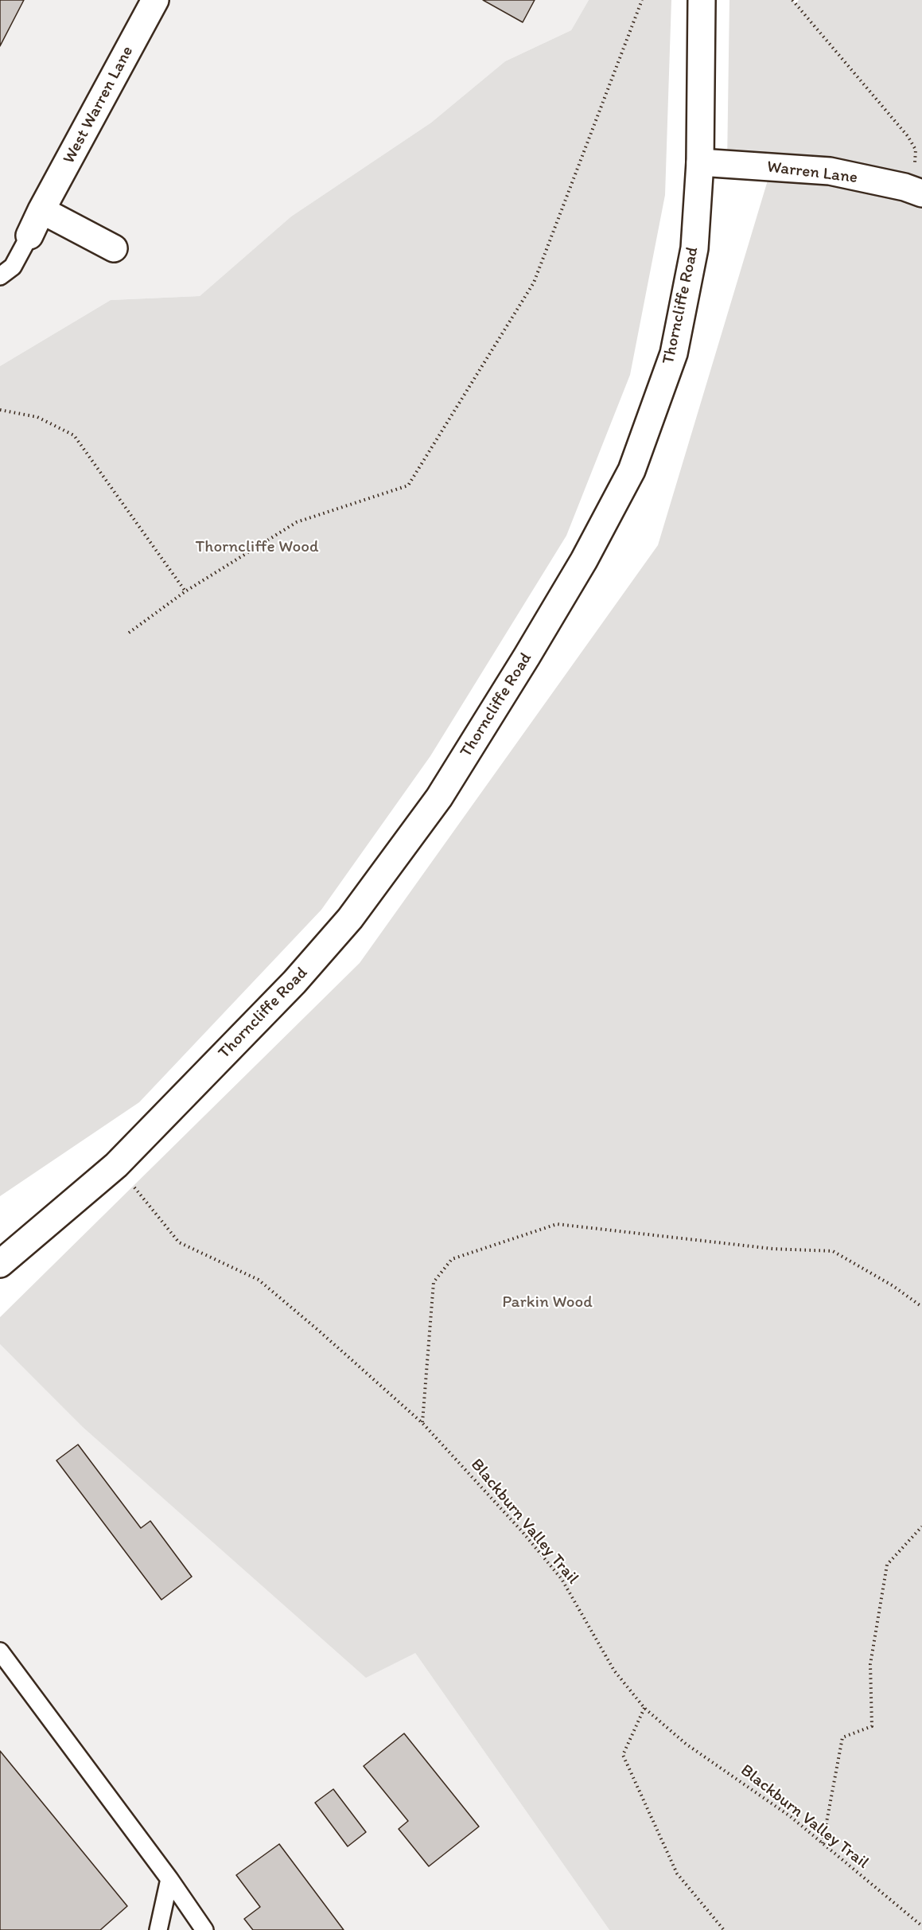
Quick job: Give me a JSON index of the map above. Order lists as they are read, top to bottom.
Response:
{
  "streets": {
    "street": ["West Warren Lane", "Warren Lane", "Thorncliffe Road"],
    "path": ["Blackburn Valley Trail"]
  },
  "crossings": [
    ["Warren Lane", "Thorncliffe Road"],
    ["Thorncliffe Road", "Blackburn Valley Trail"]
  ],
  "parks": ["Thorncliffe Wood", "Parkin Wood"]
}
